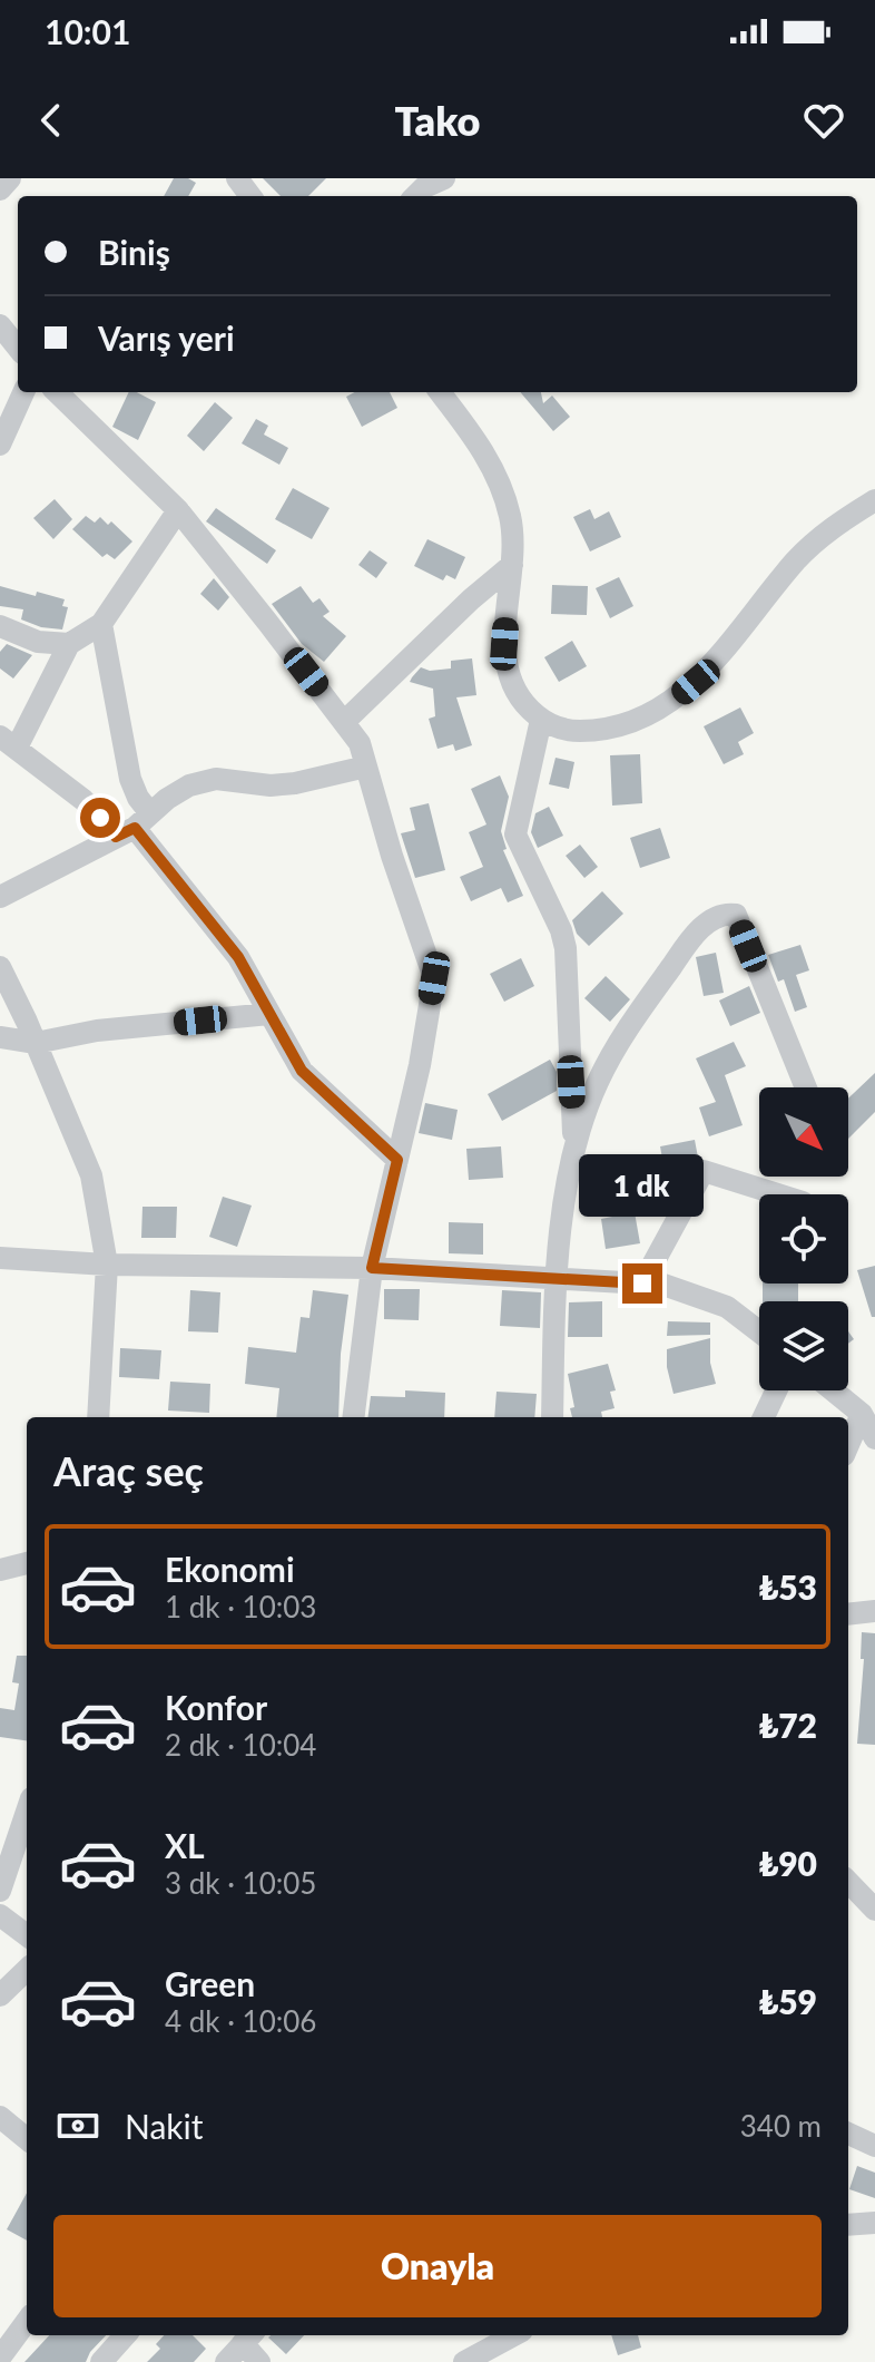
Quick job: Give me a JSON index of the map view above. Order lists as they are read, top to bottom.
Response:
{
  "north": "bottom right",
  "page": {
    "status": "10:01",
    "header": "Tako",
    "banner": ["Biniş", "Varış yeri"],
    "bubble": "1 dk",
    "heading": "Araç seç",
    "list": [
      {
        "name": "Ekonomi",
        "note": "1 dk · 10:03",
        "value": "₺53"
      },
      {
        "name": "Konfor",
        "note": "2 dk · 10:04",
        "value": "₺72"
      },
      {
        "name": "XL",
        "note": "3 dk · 10:05",
        "value": "₺90"
      },
      {
        "name": "Green",
        "note": "4 dk · 10:06",
        "value": "₺59"
      }
    ],
    "pay": ["Nakit", "340 m"],
    "buttons": "Onayla"
  }
}
